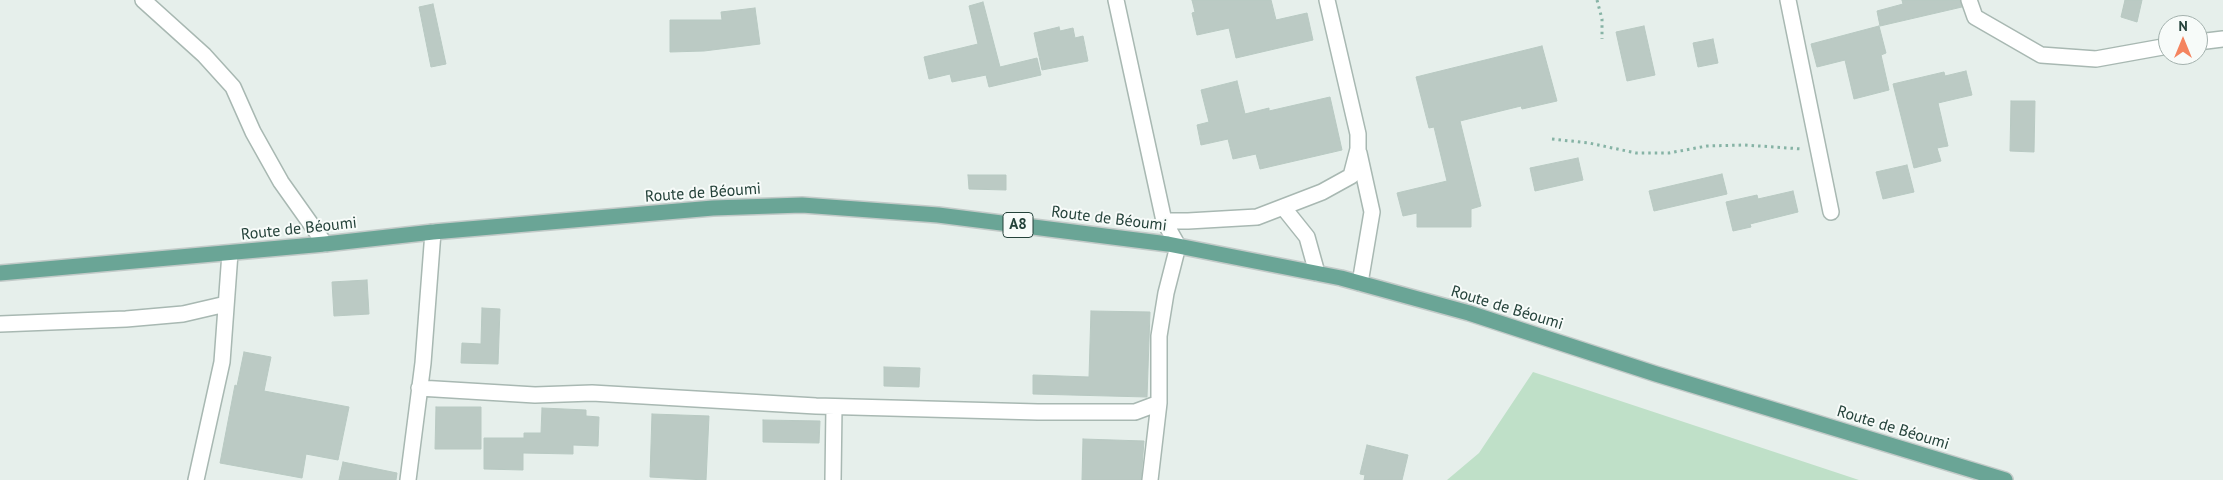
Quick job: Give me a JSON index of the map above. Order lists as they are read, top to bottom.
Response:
{
  "streets": {
    "main road": ["Route de Béoumi", "A8"]
  },
  "north": "top"
}
